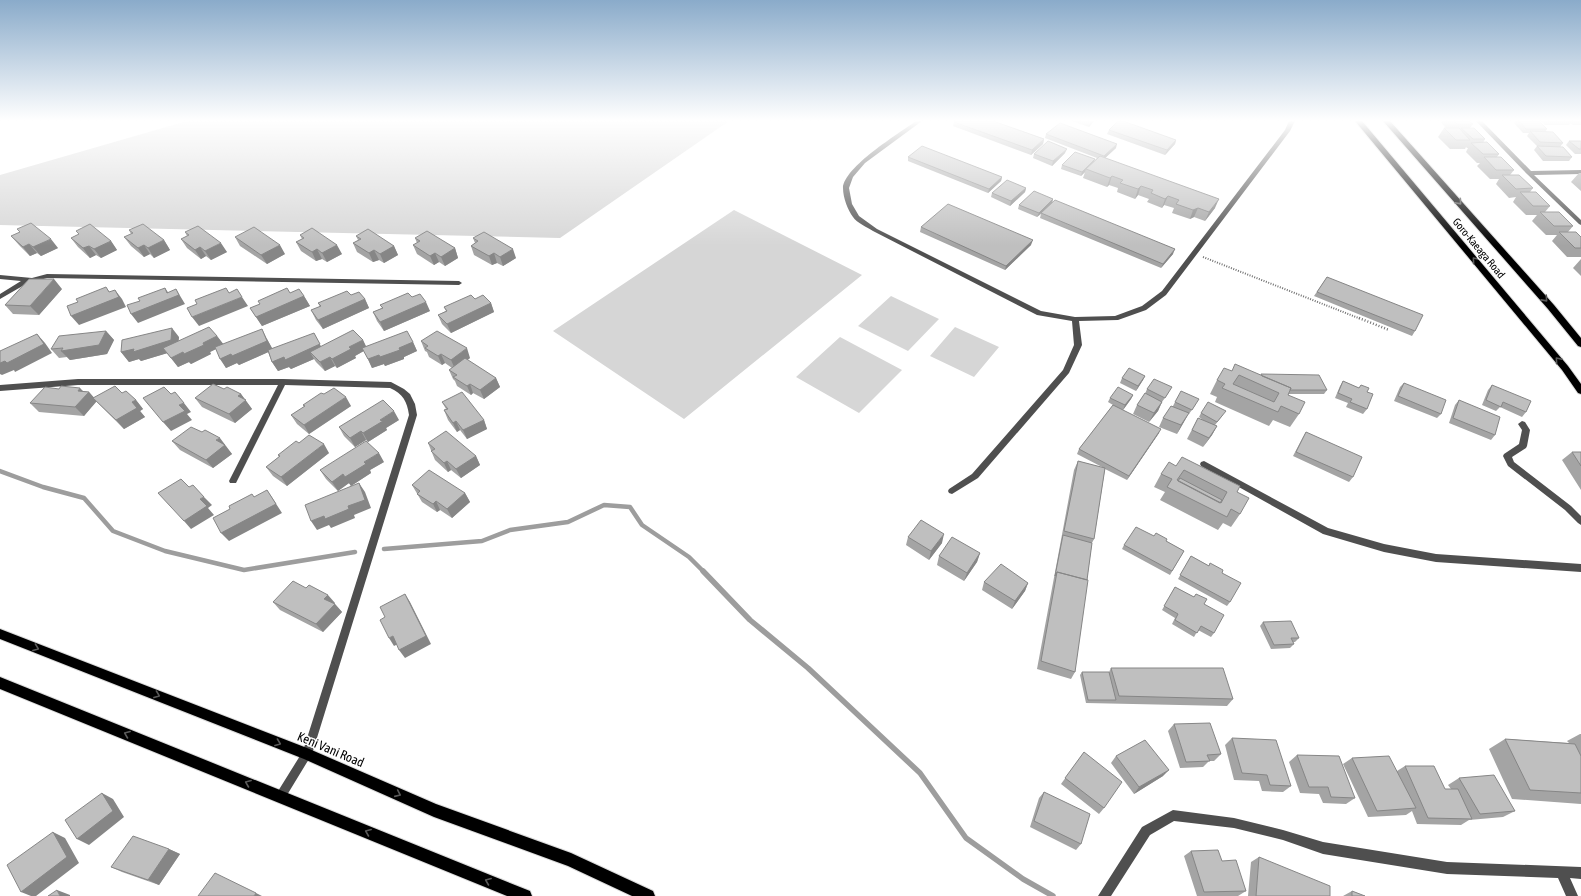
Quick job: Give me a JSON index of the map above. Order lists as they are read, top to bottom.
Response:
{
  "streets": {
    "main road": ["Goro-Kaeaga Road", "Keni Vani Road"]
  }
}
